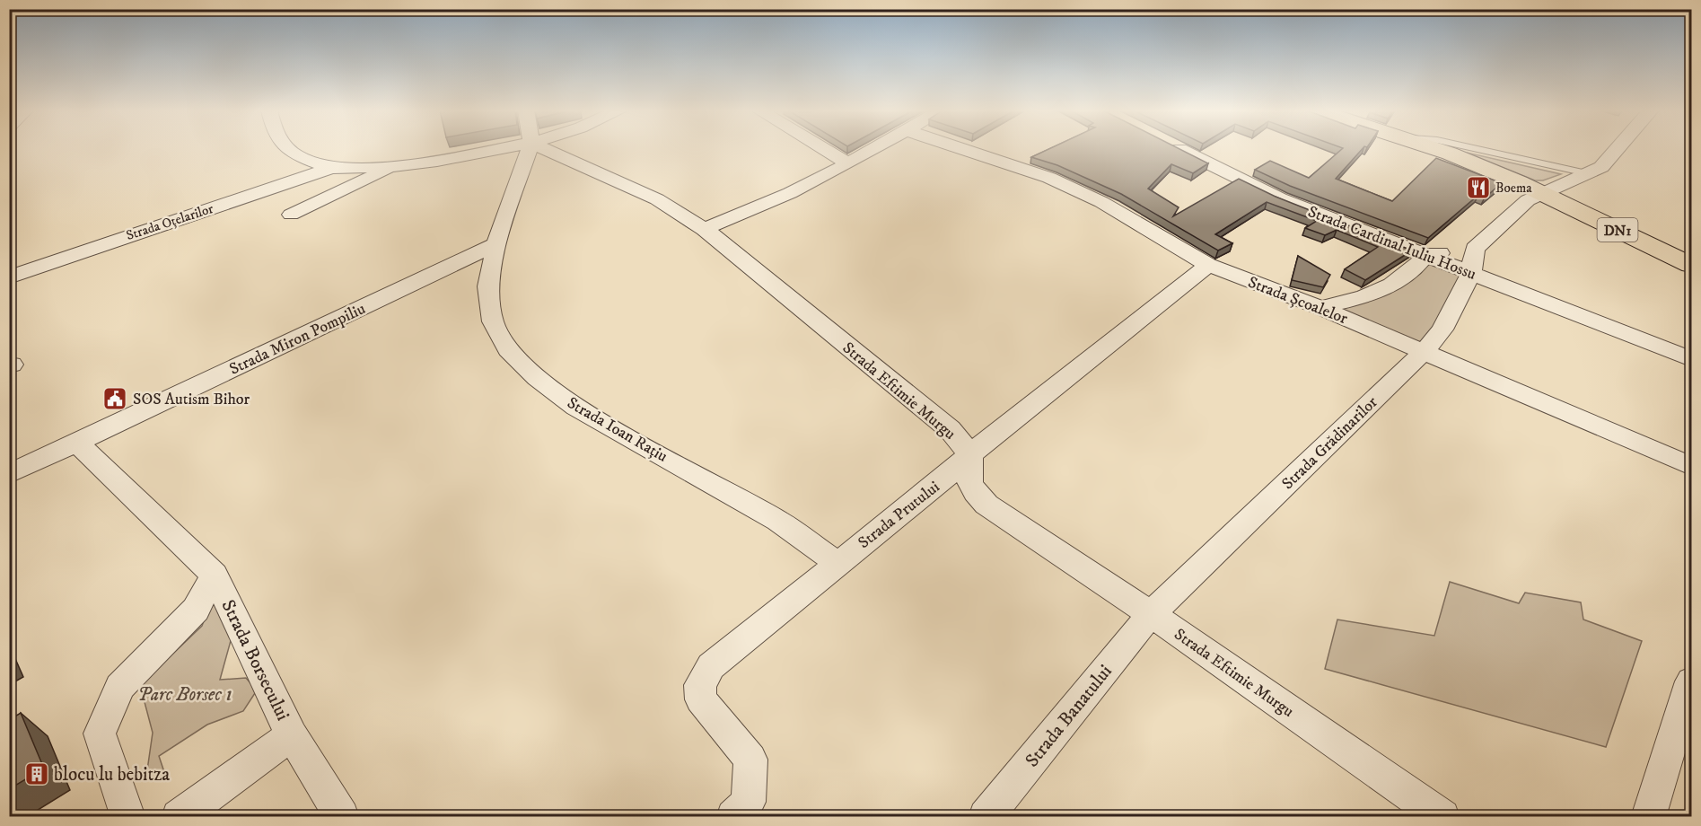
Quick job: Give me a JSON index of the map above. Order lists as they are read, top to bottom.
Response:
{
  "streets": {
    "main road": ["DN1"],
    "street": [
      "Strada Oțelarilor",
      "Strada Cardinal Iuliu Hossu",
      "Strada Școalelor",
      "Strada Miron Pompiliu",
      "Strada Eftimie Murgu",
      "Strada Ioan Rațiu",
      "Strada Grădinarilor",
      "Strada Prutului",
      "Strada Borsecului",
      "Strada Banatului"
    ]
  },
  "crossings": [
    ["Strada Cardinal Iuliu Hossu", "Strada Grădinarilor"],
    ["Strada Școalelor", "Strada Grădinarilor"],
    ["Strada Școalelor", "Strada Prutului"],
    ["Strada Miron Pompiliu", "Strada Ioan Rațiu"],
    ["Strada Miron Pompiliu", "Strada Borsecului"],
    ["Strada Eftimie Murgu", "Strada Grădinarilor"],
    ["Strada Eftimie Murgu", "Strada Prutului"],
    ["Strada Eftimie Murgu", "Strada Banatului"],
    ["Strada Ioan Rațiu", "Strada Prutului"],
    ["Strada Grădinarilor", "Strada Banatului"]
  ],
  "parks": ["Parc Borsec 1"],
  "places": {
    "restaurant": ["Boema"],
    "public building": ["SOS Autism Bihor"],
    "building": ["blocu lu bebitza"]
  }
}
